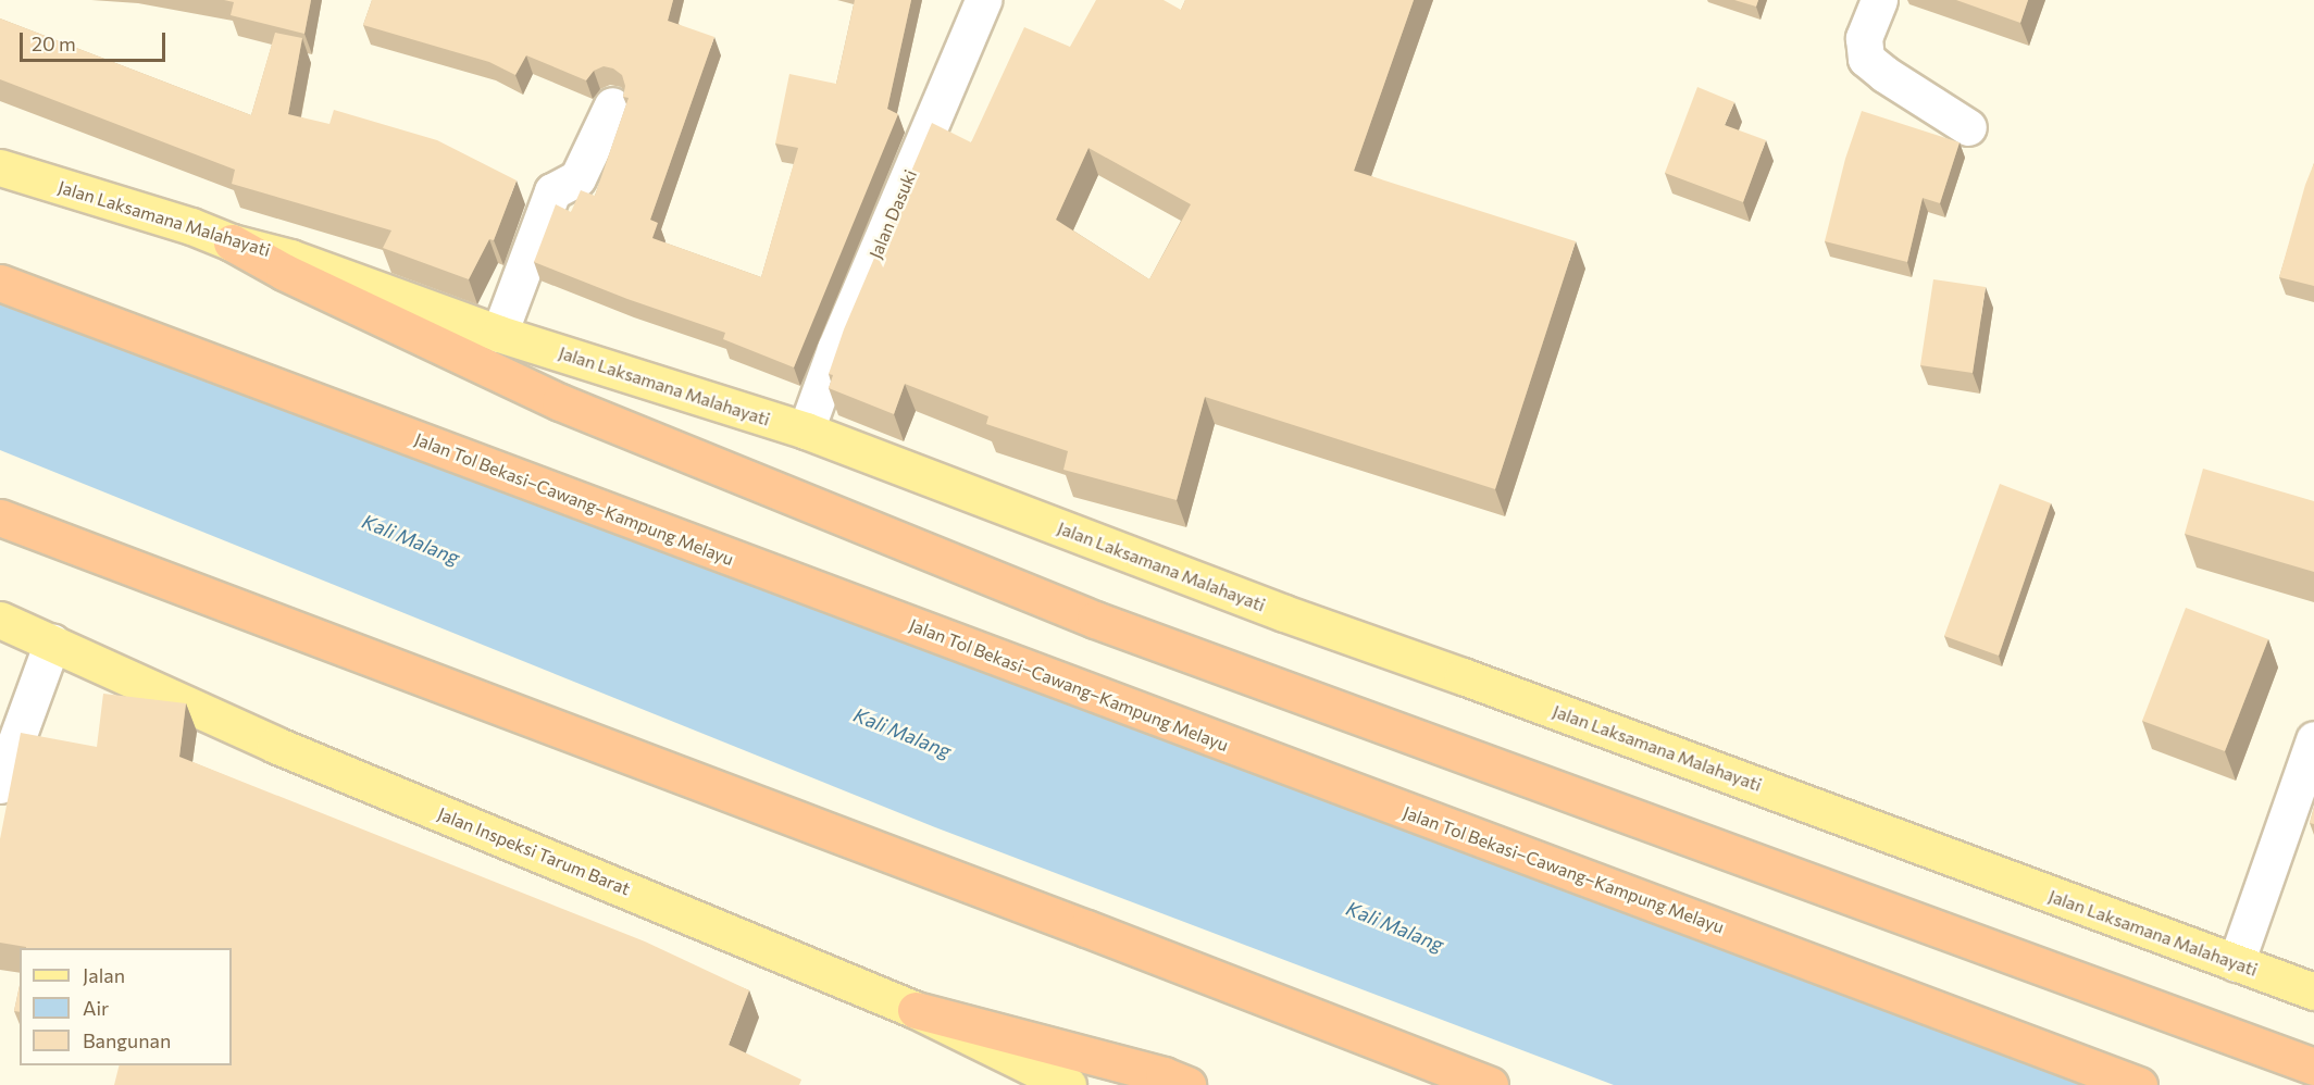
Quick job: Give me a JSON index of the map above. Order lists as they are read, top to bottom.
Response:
{
  "streets": {
    "highway": ["Jalan Tol Bekasi–Cawang–Kampung Melayu"],
    "main road": ["Jalan Laksamana Malahayati", "Jalan Inspeksi Tarum Barat"],
    "street": ["Jalan Dasuki"]
  },
  "crossings": [
    ["Jalan Dasuki", "Jalan Laksamana Malahayati"]
  ],
  "water": ["Kali Malang"],
  "legend": ["Jalan", "Air", "Bangunan"],
  "scale_bar": "20 m"
}
